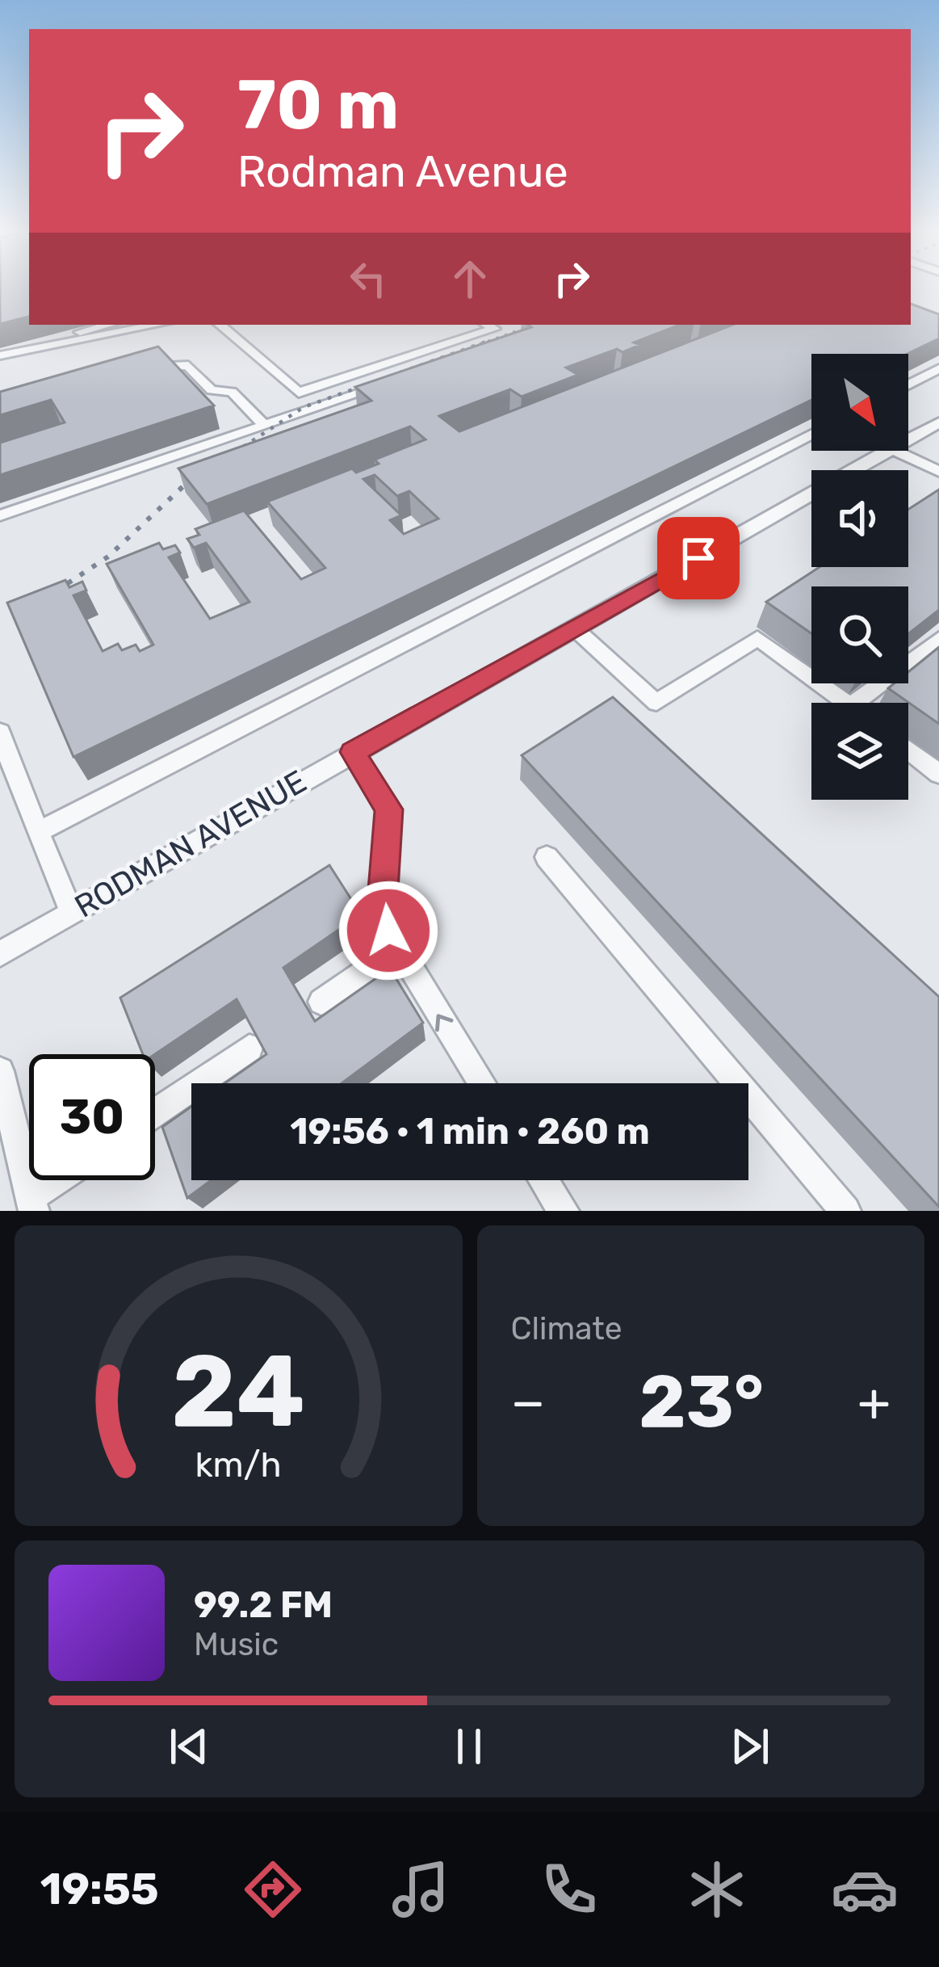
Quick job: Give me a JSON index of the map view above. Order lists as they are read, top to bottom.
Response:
{
  "streets": {
    "street": ["RODMAN AVENUE"]
  },
  "north": "bottom right",
  "page": {
    "turn": ["70 m", "Rodman Avenue"],
    "limit": "30",
    "trip": "19:56 · 1 min · 260 m",
    "tile": "Climate",
    "heat": ["−", "23°", "+"],
    "song": ["99.2 FM", "Music"],
    "tabs": "19:55",
    "gauge": ["24", "km/h"]
  }
}
